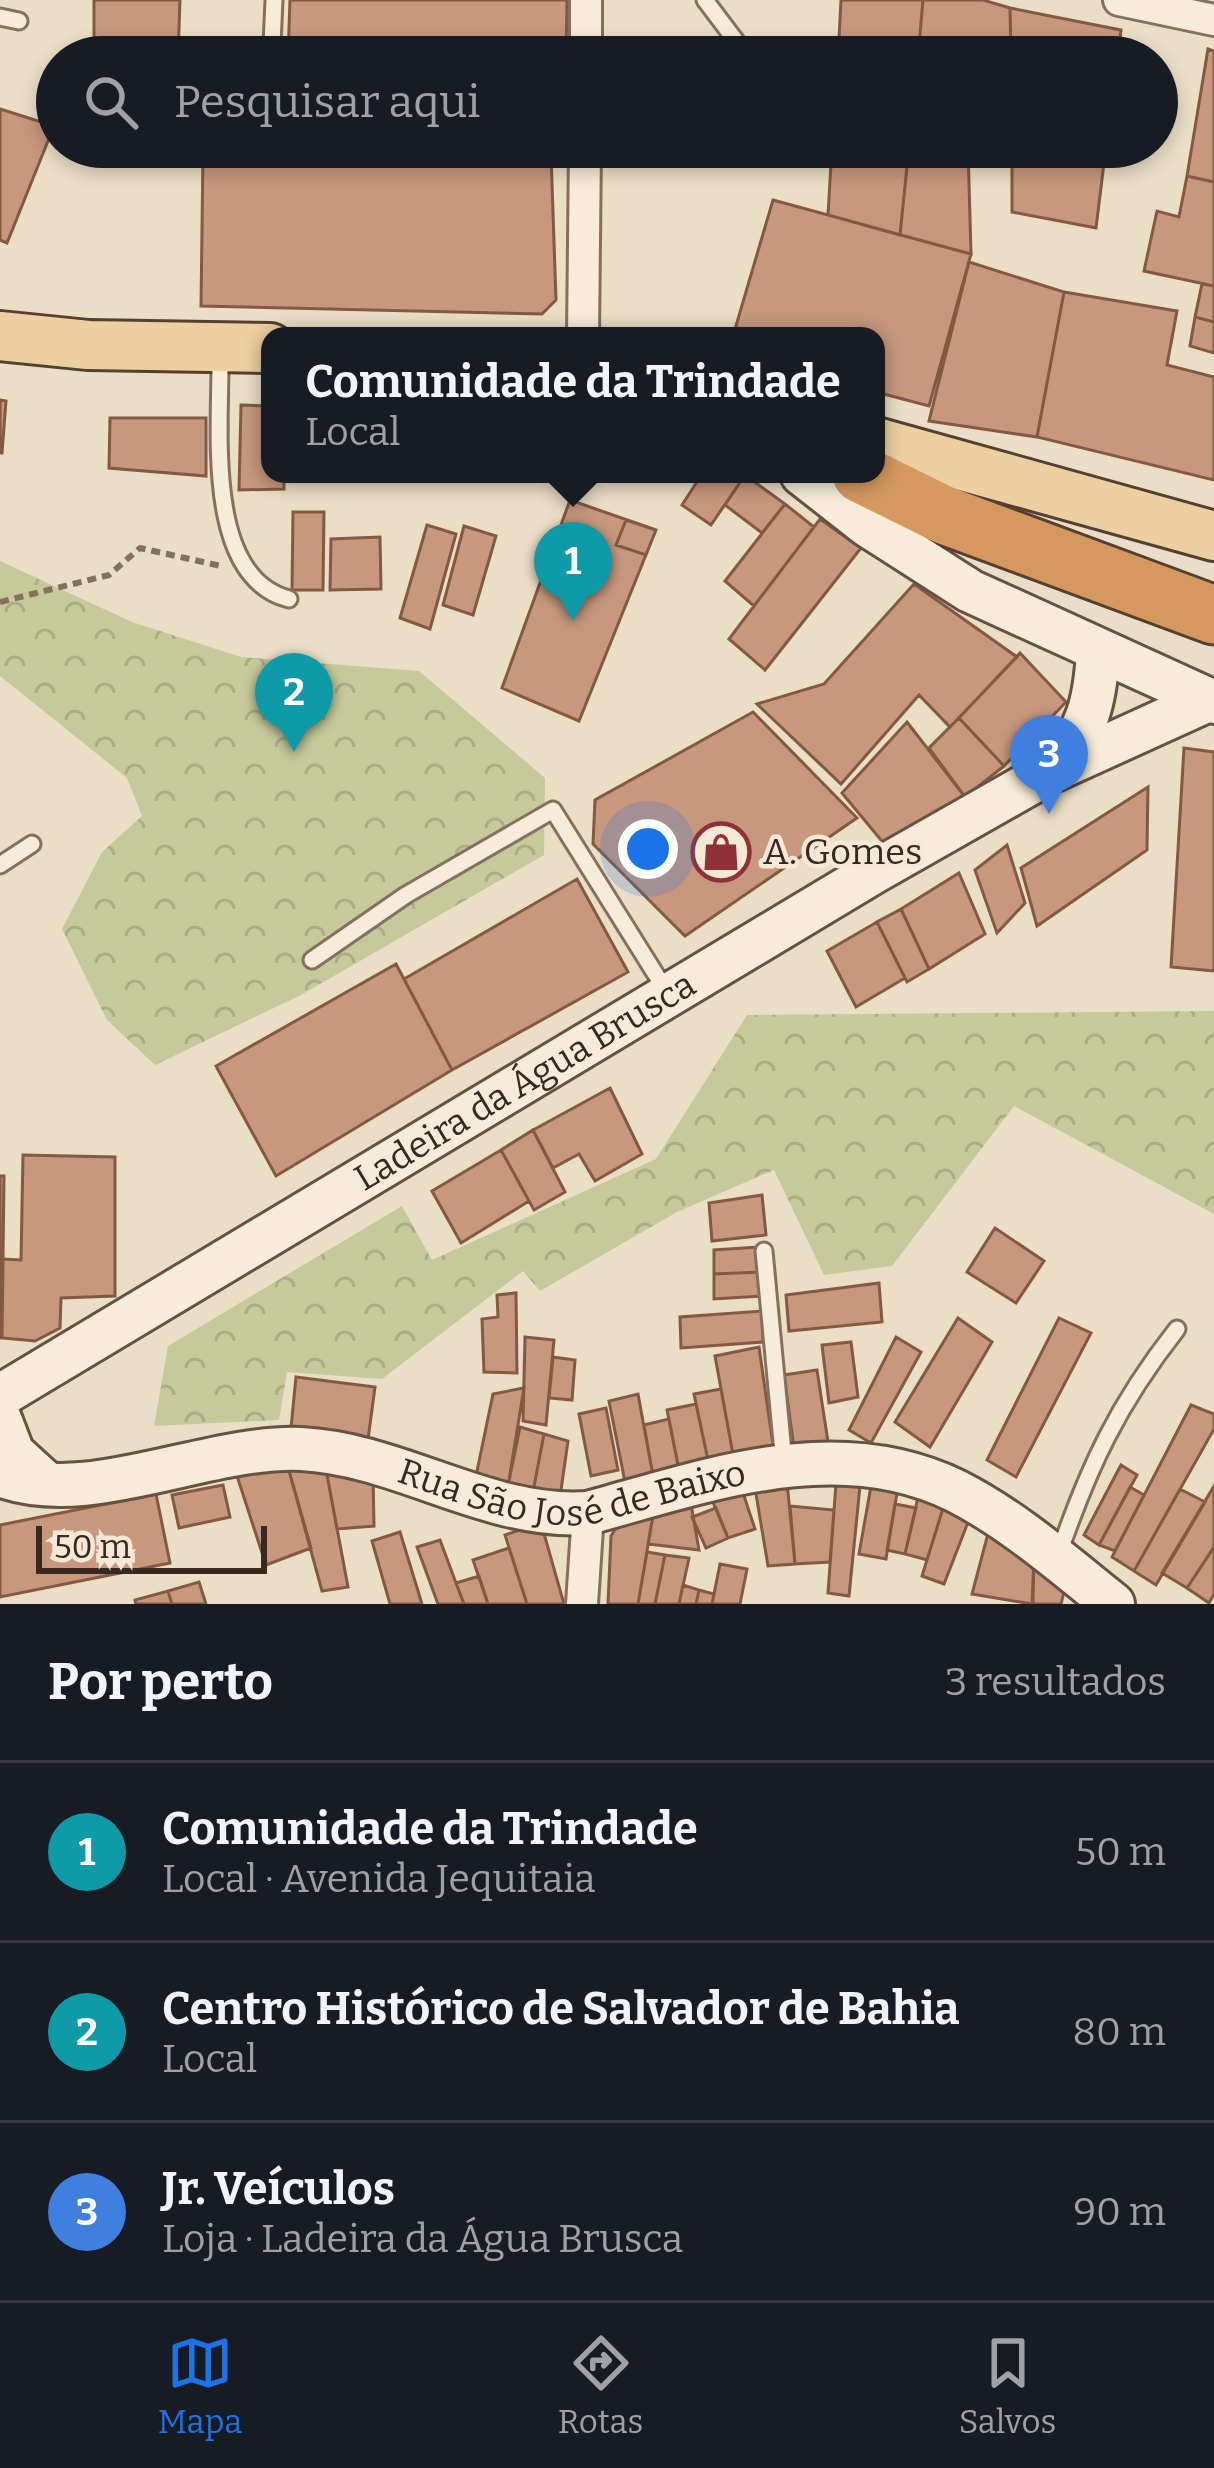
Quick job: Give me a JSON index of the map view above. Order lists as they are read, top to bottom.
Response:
{
  "streets": {
    "street": ["Ladeira da Água Brusca", "Rua São José de Baixo"]
  },
  "places": {
    "shop": ["A. Gomes"]
  },
  "scale_bar": "50 m",
  "page": {
    "search": "Pesquisar aqui",
    "popup": ["Comunidade da Trindade", "Local"],
    "pins": ["1", "2", "3"],
    "scale": "50 m",
    "heading": ["Por perto", "3 resultados"],
    "list": [
      {
        "mark": "1",
        "name": "Comunidade da Trindade",
        "note": "Local · Avenida Jequitaia",
        "value": "50 m"
      },
      {
        "mark": "2",
        "name": "Centro Histórico de Salvador de Bahia",
        "note": "Local",
        "value": "80 m"
      },
      {
        "mark": "3",
        "name": "Jr. Veículos",
        "note": "Loja · Ladeira da Água Brusca",
        "value": "90 m"
      }
    ],
    "nav": ["Mapa", "Rotas", "Salvos"]
  }
}
